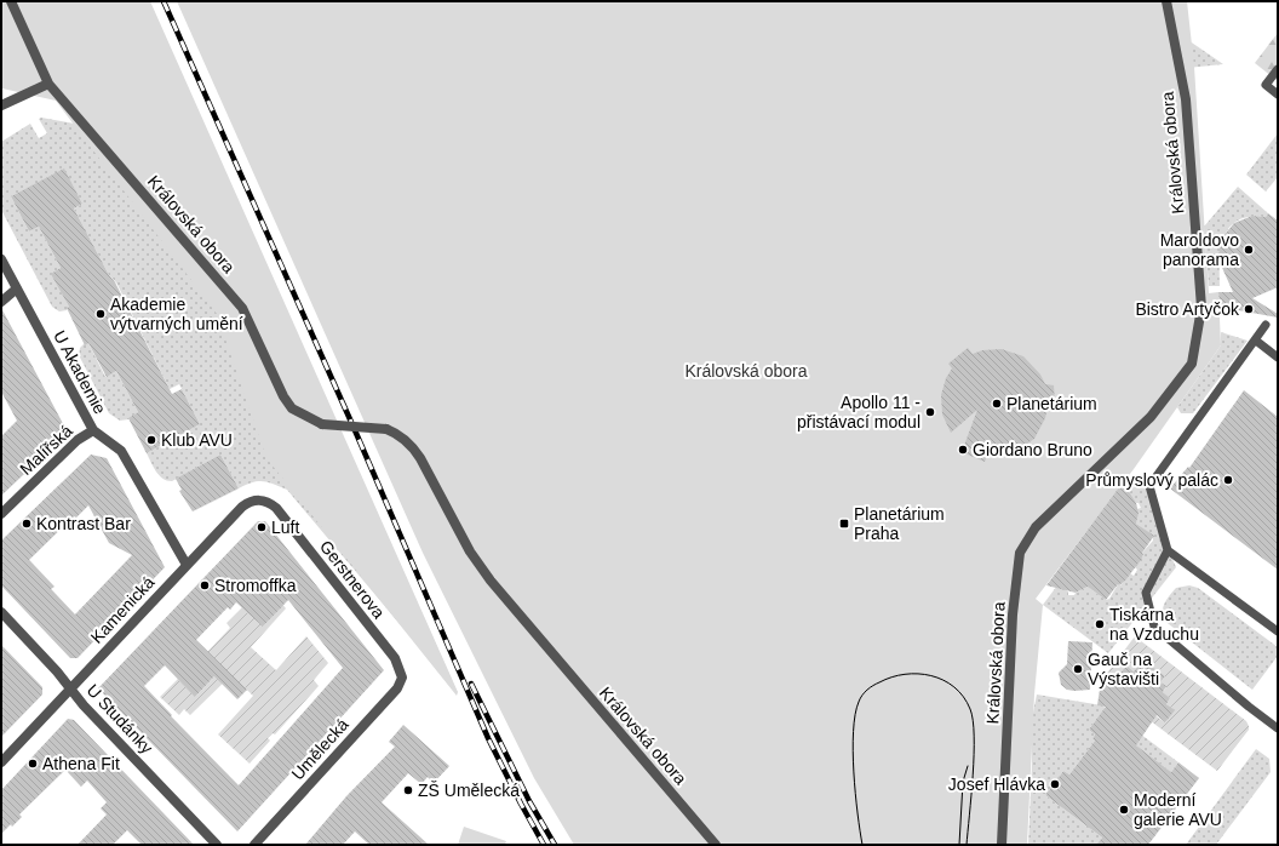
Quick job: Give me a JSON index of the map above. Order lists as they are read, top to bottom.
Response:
{
  "streets": {
    "street": [
      "Královská obora",
      "U Akademie",
      "Malířská",
      "Gerstnerova",
      "Kamenická",
      "U Studánky",
      "Umělecká"
    ]
  },
  "crossings": [
    ["U Akademie", "Malířská"],
    ["U Akademie", "Kamenická"],
    ["Gerstnerova", "Kamenická"],
    ["Gerstnerova", "Umělecká"],
    ["Kamenická", "U Studánky"]
  ],
  "parks": ["Královská obora"],
  "places": {
    "other": [
      "Maroldovo panorama",
      "Bistro Artyčok",
      "Akademie výtvarných umění",
      "Planetárium",
      "Apollo 11 - přistávací modul",
      "Klub AVU",
      "Giordano Bruno",
      "Průmyslový palác",
      "Kontrast Bar",
      "Luft",
      "Stromoffka",
      "Tiskárna na Vzduchu",
      "Gauč na Výstavišti",
      "Athena Fit",
      "Josef Hlávka",
      "ZŠ Umělecká",
      "Moderní galerie AVU"
    ],
    "transit": ["Planetárium Praha"]
  }
}
